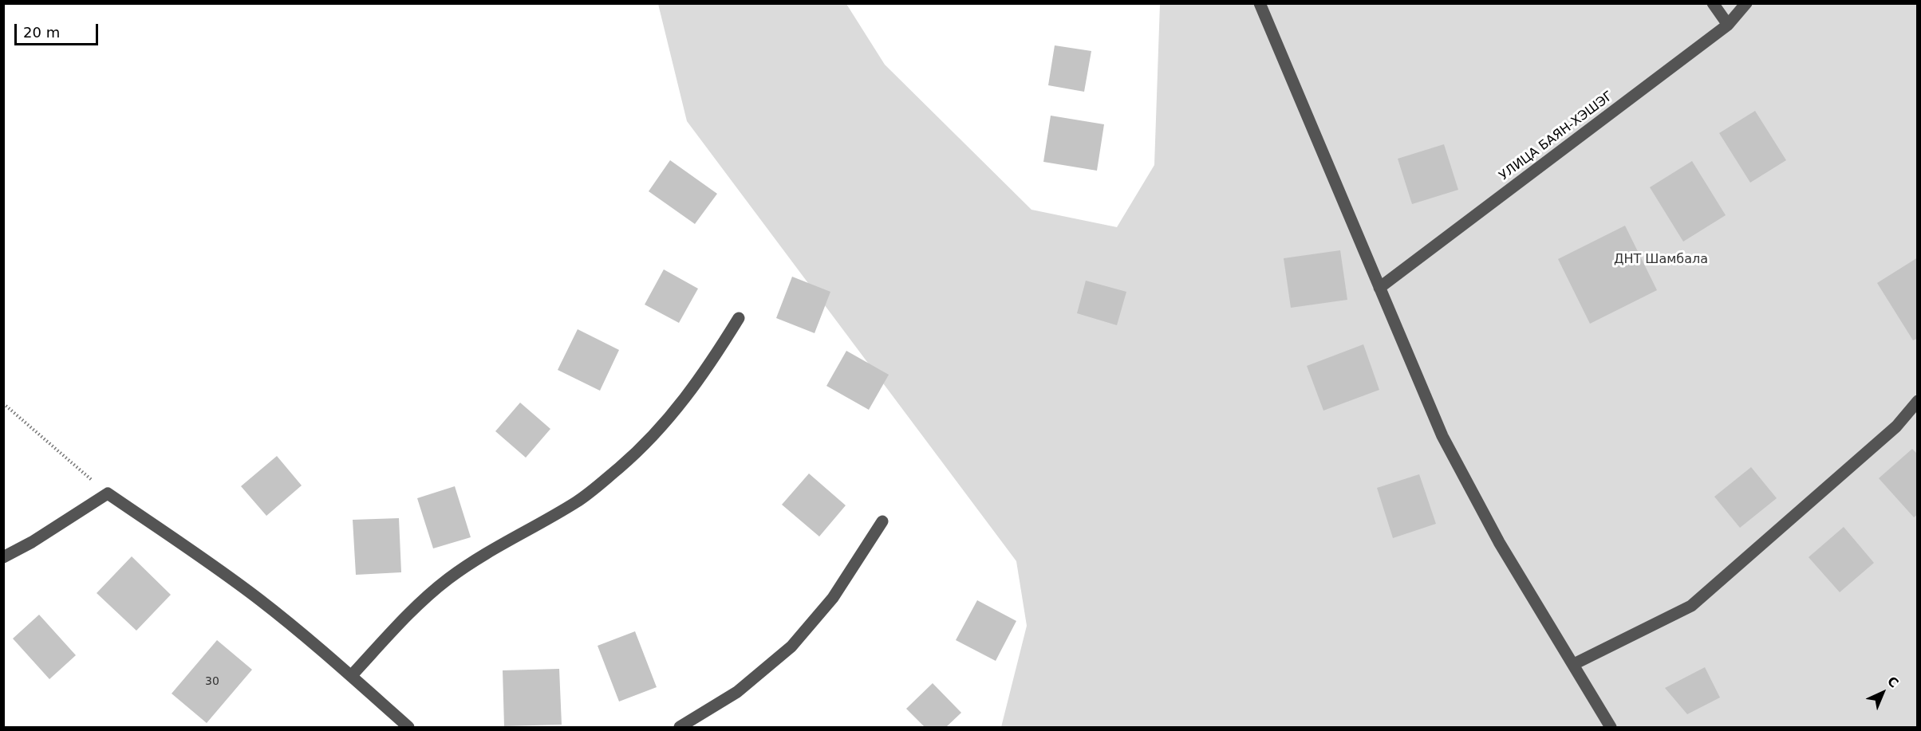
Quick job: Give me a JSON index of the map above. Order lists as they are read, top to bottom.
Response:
{
  "streets": {
    "street": ["УЛИЦА БАЯН-ХЭШЭГ"]
  },
  "parks": ["ДНТ Шамбала"],
  "house_numbers": ["30"],
  "scale_bar": "20 m",
  "north": "top right"
}
